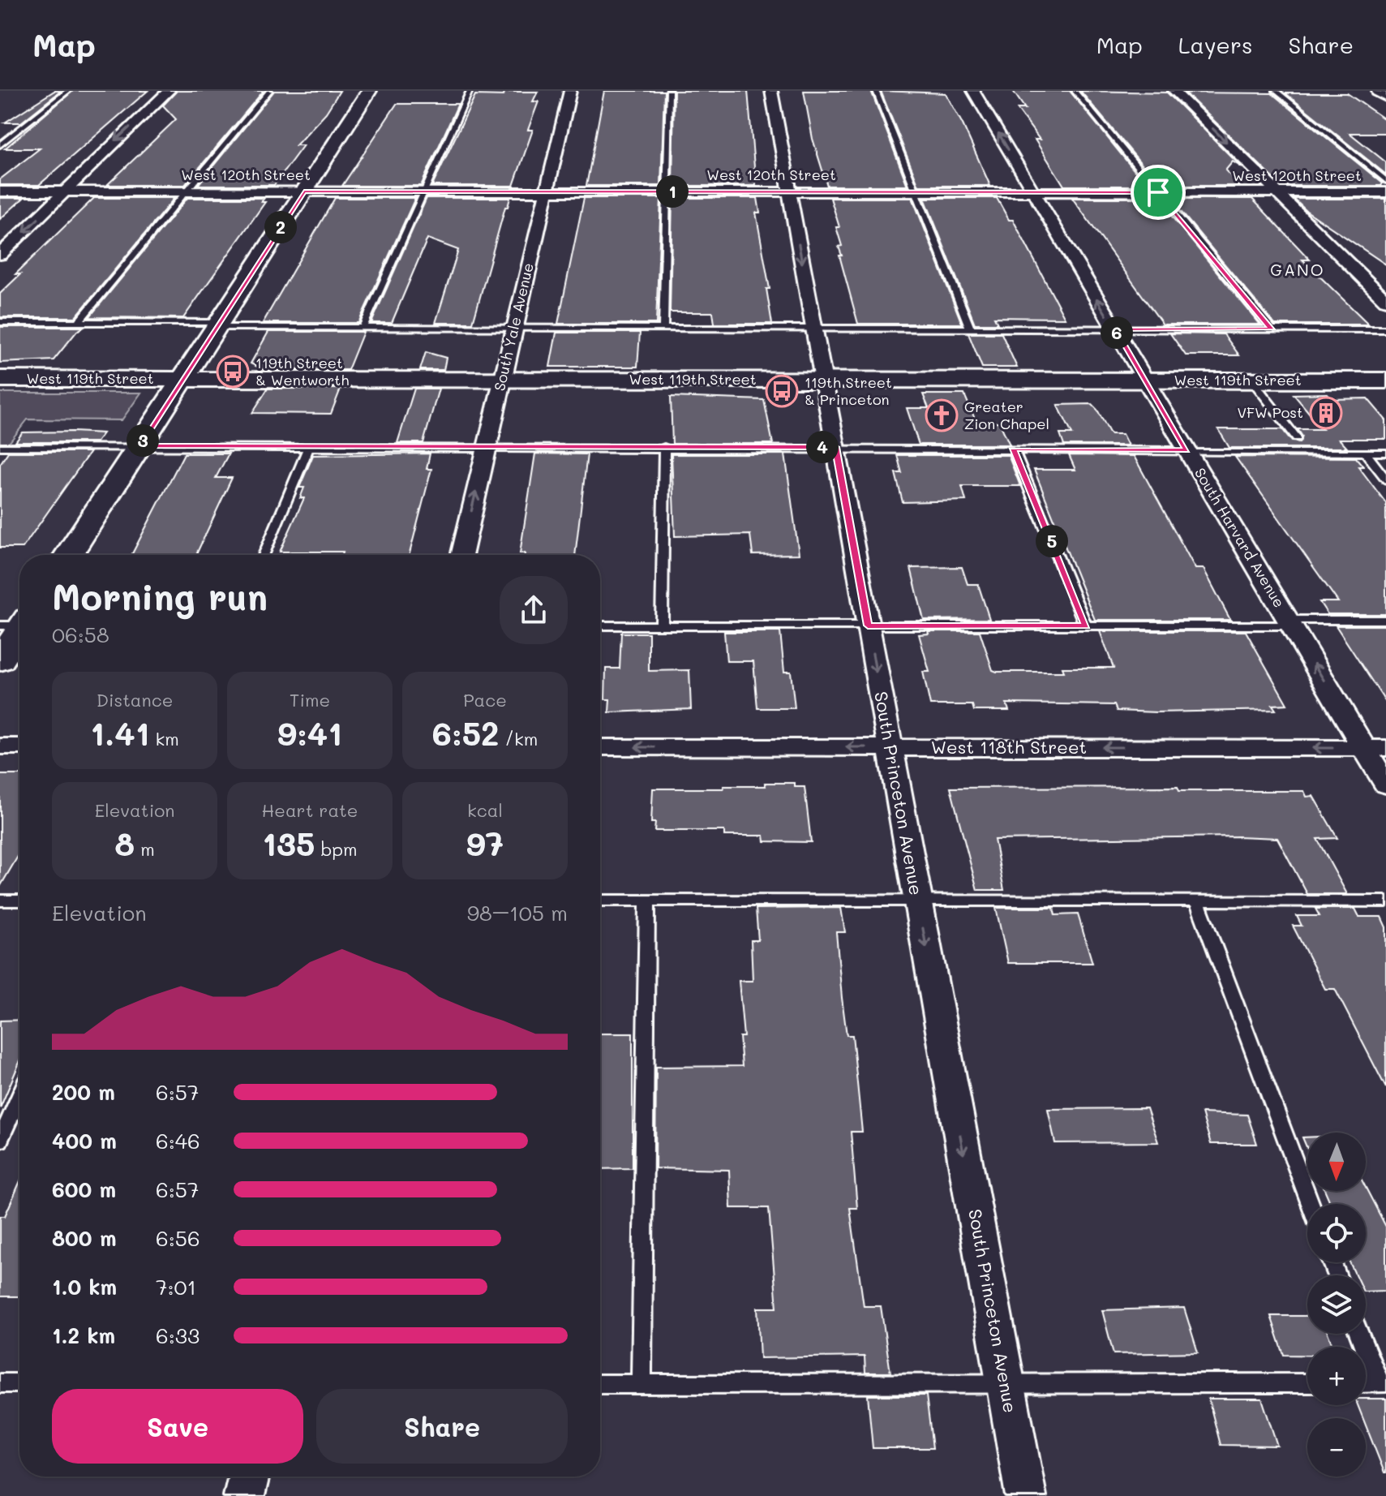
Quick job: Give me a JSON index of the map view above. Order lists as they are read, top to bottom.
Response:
{
  "streets": {
    "street": [
      "West 120th Street",
      "South Yale Avenue",
      "West 119th Street",
      "South Harvard Avenue",
      "West 118th Street",
      "South Princeton Avenue"
    ]
  },
  "crossings": [
    ["West 120th Street", "South Yale Avenue"],
    ["West 120th Street", "South Harvard Avenue"],
    ["West 120th Street", "South Princeton Avenue"],
    ["South Yale Avenue", "West 119th Street"],
    ["West 119th Street", "South Harvard Avenue"],
    ["West 119th Street", "South Princeton Avenue"],
    ["South Harvard Avenue", "West 118th Street"],
    ["West 118th Street", "South Princeton Avenue"]
  ],
  "one_way": ["West 118th Street", "South Princeton Avenue"],
  "districts": ["GANO"],
  "places": {
    "bus stop": ["119th Street & Wentworth", "119th Street & Princeton"],
    "building": ["VFW Post"],
    "church": ["Greater Zion Chapel"]
  },
  "north": "bottom",
  "page": {
    "header": "Map",
    "nav": ["Map", "Layers", "Share"],
    "pins": [
      "1",
      "2",
      "6",
      "3",
      "4",
      "5"
    ],
    "heading": ["Morning run", "06:58"],
    "stats": [
      ["Distance", "1.41 km"],
      ["Time", "9:41"],
      ["Pace", "6:52 /km"],
      ["Elevation", "8 m"],
      ["Heart rate", "135 bpm"],
      ["kcal", "97"]
    ],
    "chart": ["Elevation", "98–105 m"],
    "list": [
      {
        "name": "200 m",
        "note": "6:57"
      },
      {
        "name": "400 m",
        "note": "6:46"
      },
      {
        "name": "600 m",
        "note": "6:57"
      },
      {
        "name": "800 m",
        "note": "6:56"
      },
      {
        "name": "1.0 km",
        "note": "7:01"
      },
      {
        "name": "1.2 km",
        "note": "6:33"
      }
    ],
    "map_buttons": ["+", "−"],
    "buttons": ["Save", "Share"]
  }
}
